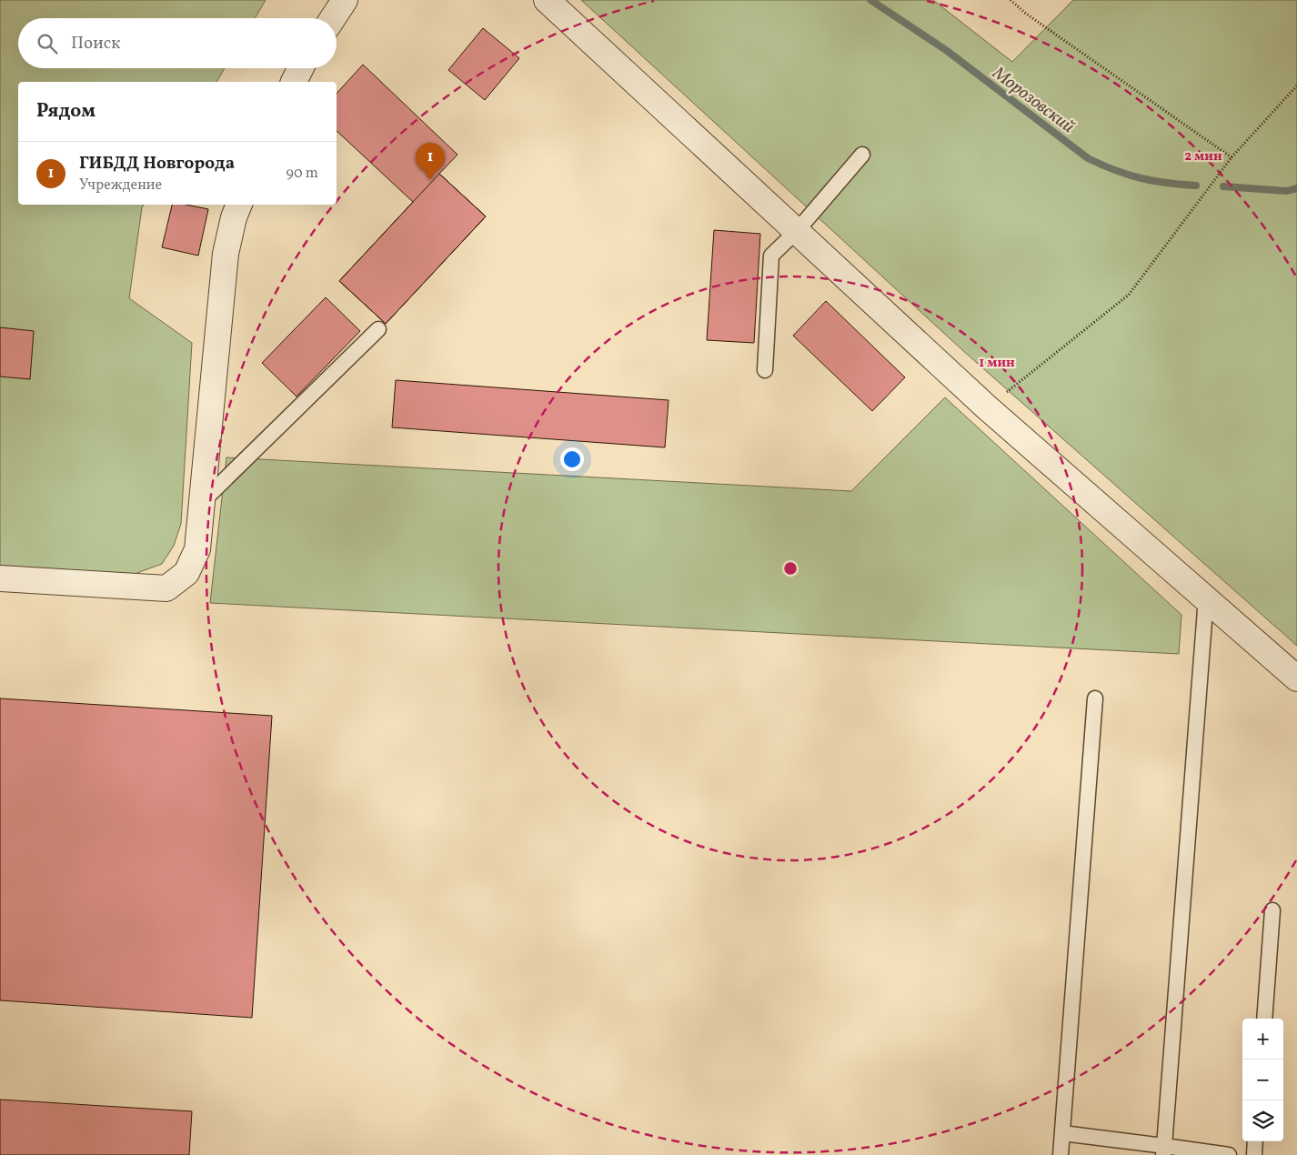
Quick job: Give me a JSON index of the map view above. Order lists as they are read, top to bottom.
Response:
{
  "water": ["Морозовский"],
  "page": {
    "search": "Поиск",
    "heading": "Рядом",
    "list": [
      {
        "mark": "1",
        "name": "ГИБДД Новгорода",
        "note": "Учреждение",
        "value": "90 m"
      }
    ],
    "pins": "1",
    "map_buttons": ["+", "−"]
  },
  "rings": ["2 мин", "1 мин"]
}
